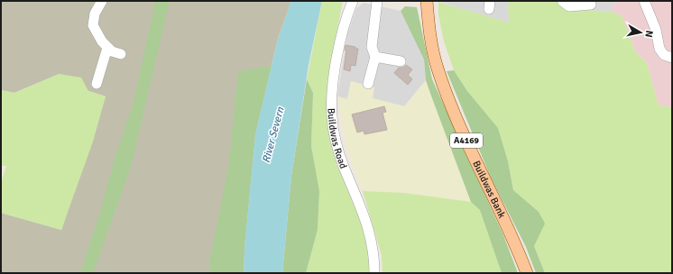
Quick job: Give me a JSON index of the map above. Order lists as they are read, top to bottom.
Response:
{
  "streets": {
    "main road": ["A4169", "Buildwas Bank"],
    "street": ["Buildwas Road"]
  },
  "water": ["River Severn"],
  "north": "right"
}
